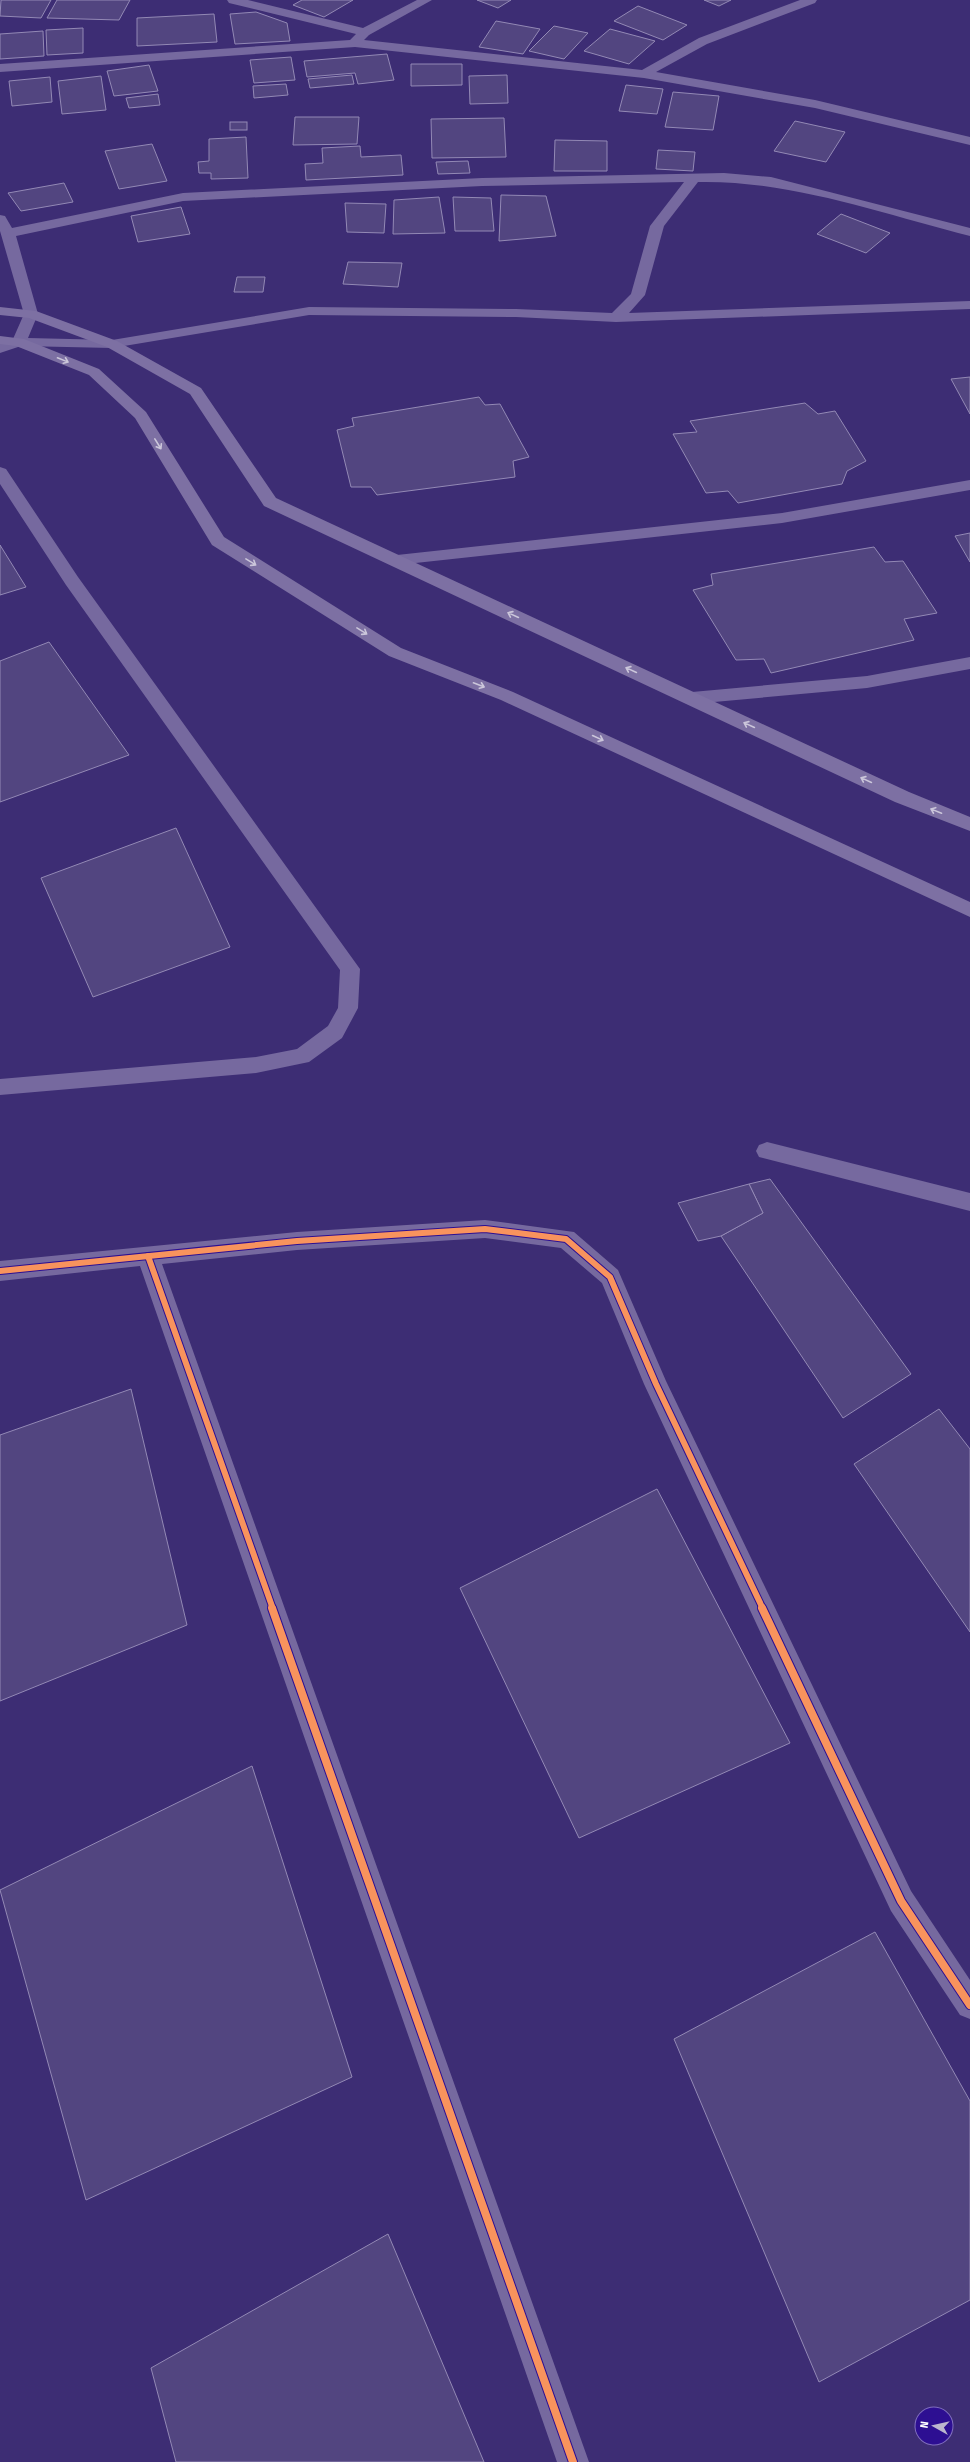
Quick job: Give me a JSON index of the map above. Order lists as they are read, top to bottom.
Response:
{
  "north": "left"
}
